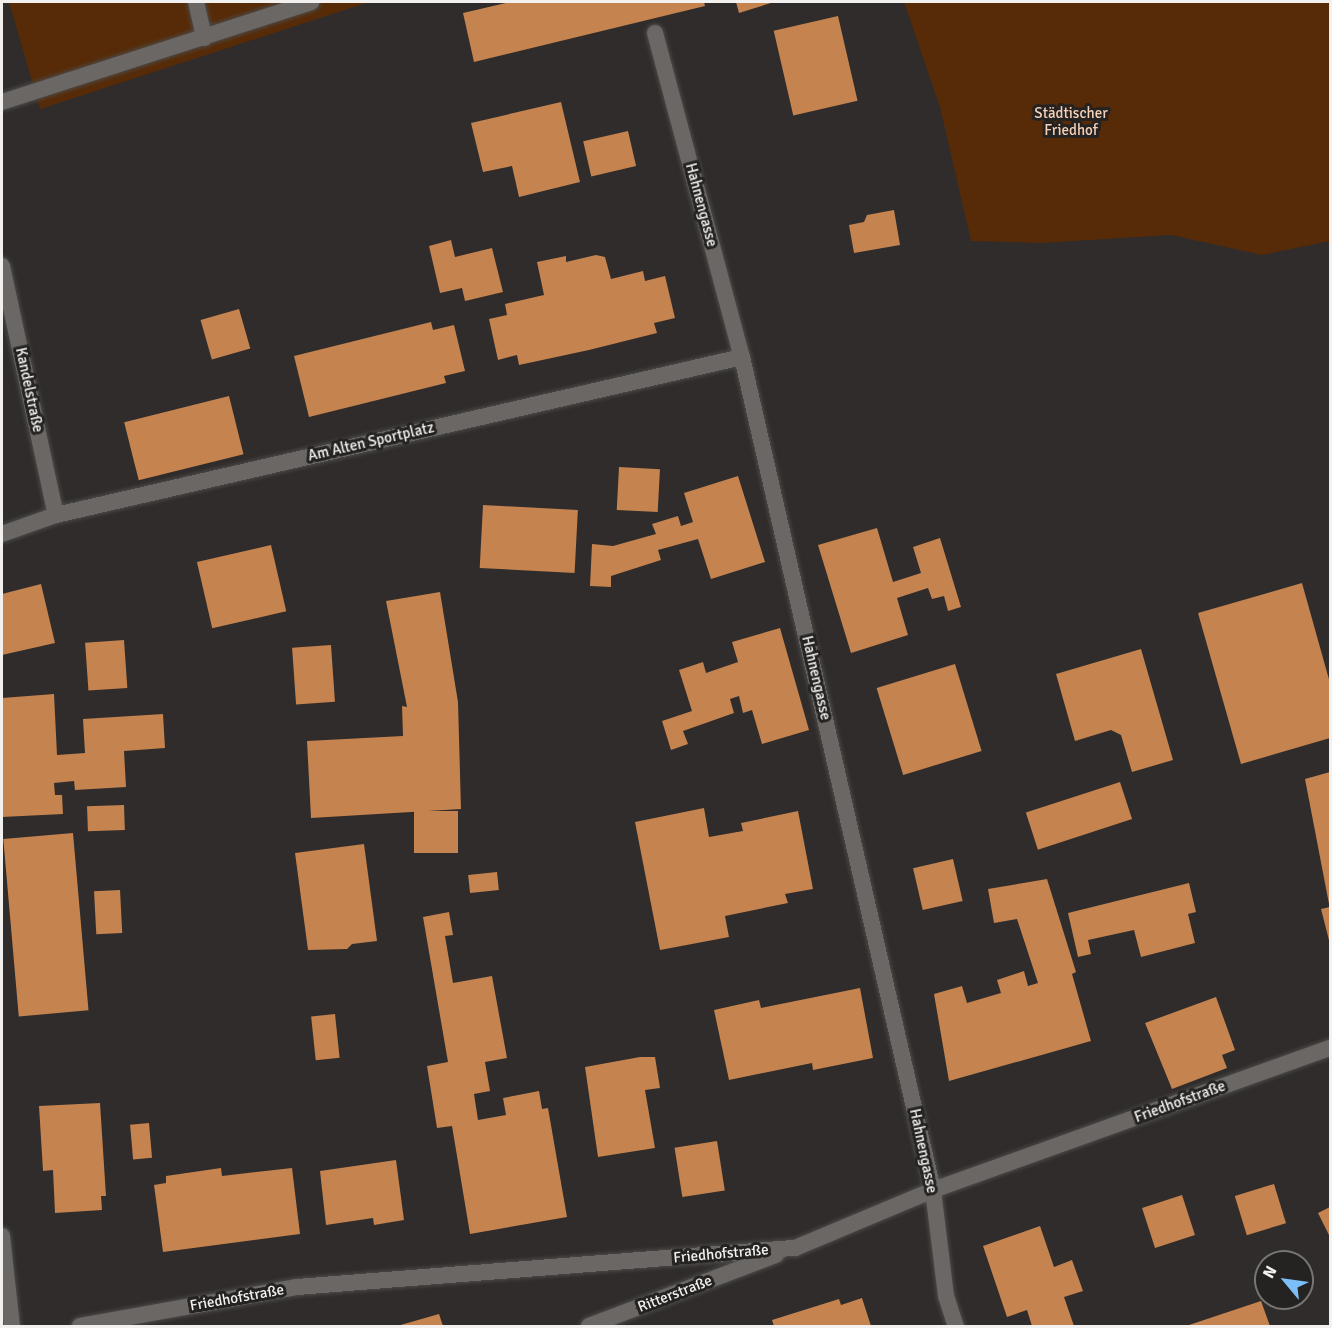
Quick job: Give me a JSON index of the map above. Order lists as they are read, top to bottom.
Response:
{
  "streets": {
    "street": [
      "Hahnengasse",
      "Kandelstraße",
      "Am Alten Sportplatz",
      "Friedhofstraße",
      "Ritterstraße"
    ]
  },
  "crossings": [
    ["Hahnengasse", "Am Alten Sportplatz"],
    ["Hahnengasse", "Friedhofstraße"],
    ["Kandelstraße", "Am Alten Sportplatz"],
    ["Friedhofstraße", "Ritterstraße"]
  ],
  "parks": ["Städtischer Friedhof"],
  "north": "top left"
}
